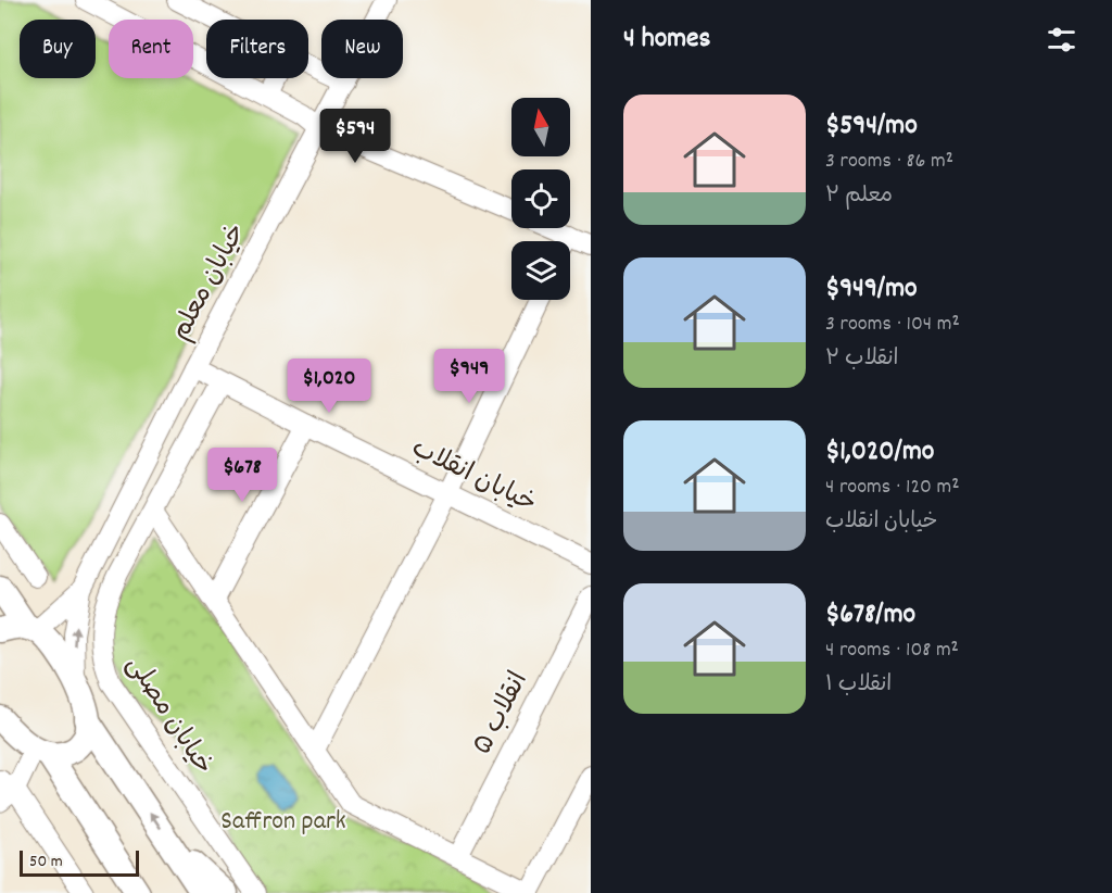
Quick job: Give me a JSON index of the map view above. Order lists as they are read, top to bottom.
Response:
{
  "streets": {
    "street": [
      "خیابان معلم",
      "خیابان انقلاب",
      "انقلاب ۵",
      "خیابان مصلی"
    ]
  },
  "crossings": [
    ["خیابان معلم", "خیابان انقلاب"],
    ["خیابان انقلاب", "خیابان مصلی"]
  ],
  "parks": ["Saffron park"],
  "scale_bar": "50 m",
  "north": "top",
  "page": {
    "heading": "4 homes",
    "chip": [
      "Buy",
      "Rent",
      "Filters",
      "New"
    ],
    "list": [
      {
        "name": "$594/mo",
        "note": "3 rooms · 86 m² · معلم ۲"
      },
      {
        "name": "$949/mo",
        "note": "3 rooms · 104 m² · انقلاب ۲"
      },
      {
        "name": "$1,020/mo",
        "note": "4 rooms · 120 m² · خیابان انقلاب"
      },
      {
        "name": "$678/mo",
        "note": "4 rooms · 108 m² · انقلاب ۱"
      }
    ],
    "price": [
      "$594",
      "$949",
      "$1,020",
      "$678"
    ],
    "scale": "50 m"
  }
}
